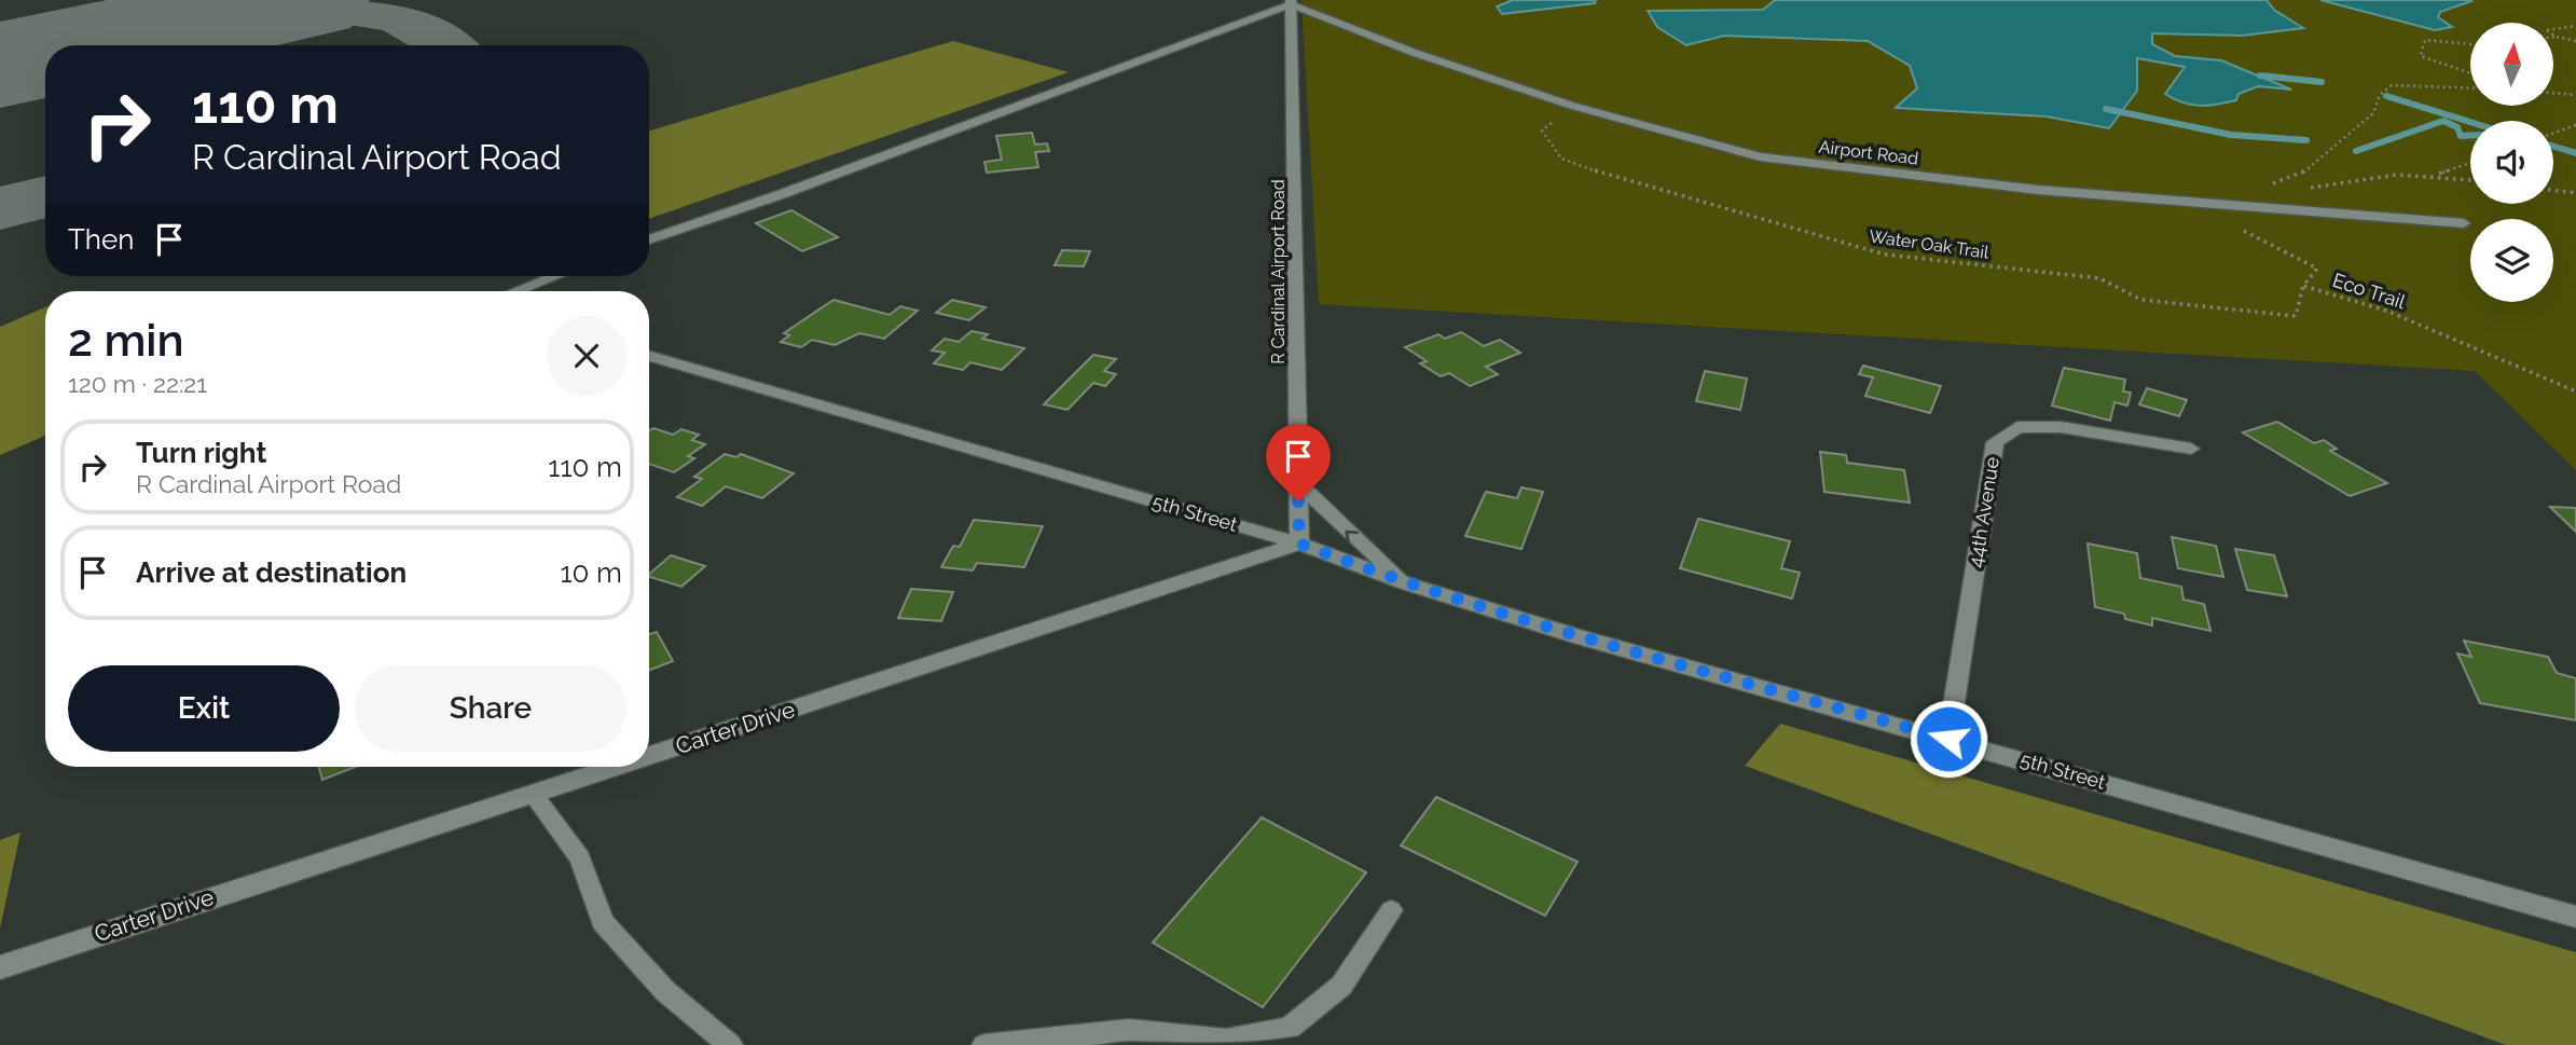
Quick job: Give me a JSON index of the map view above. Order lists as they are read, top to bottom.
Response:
{
  "streets": {
    "street": [
      "Airport Road",
      "R Cardinal Airport Road",
      "44th Avenue",
      "5th Street",
      "Carter Drive"
    ],
    "path": ["Water Oak Trail", "Eco Trail"]
  },
  "crossings": [
    ["Airport Road", "Water Oak Trail"],
    ["Airport Road", "R Cardinal Airport Road"],
    ["Airport Road", "Eco Trail"],
    ["Water Oak Trail", "Eco Trail"],
    ["R Cardinal Airport Road", "5th Street"],
    ["R Cardinal Airport Road", "Carter Drive"],
    ["44th Avenue", "5th Street"],
    ["5th Street", "Carter Drive"]
  ],
  "north": "top",
  "page": {
    "turn": ["110 m", "R Cardinal Airport Road"],
    "then": "Then",
    "heading": ["2 min", "120 m · 22:21"],
    "list": [
      {
        "name": "Turn right",
        "note": "R Cardinal Airport Road",
        "value": "110 m"
      },
      {
        "name": "Arrive at destination",
        "value": "10 m"
      }
    ],
    "buttons": ["Exit", "Share"]
  }
}
